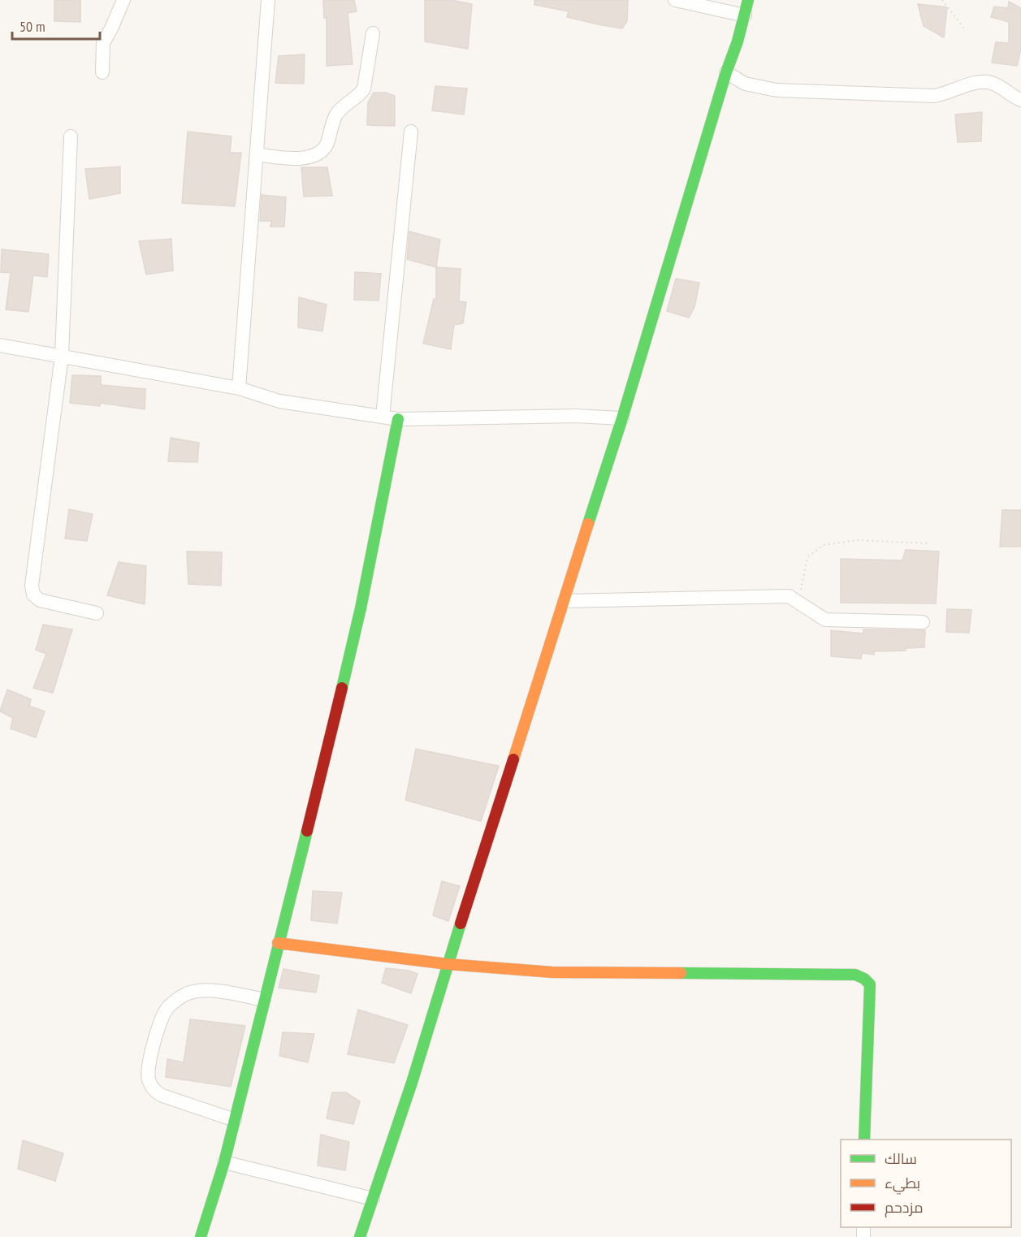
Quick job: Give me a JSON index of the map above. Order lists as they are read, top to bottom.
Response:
{
  "legend": ["سالك", "بطيء", "مزدحم"],
  "scale_bar": "50 m"
}
